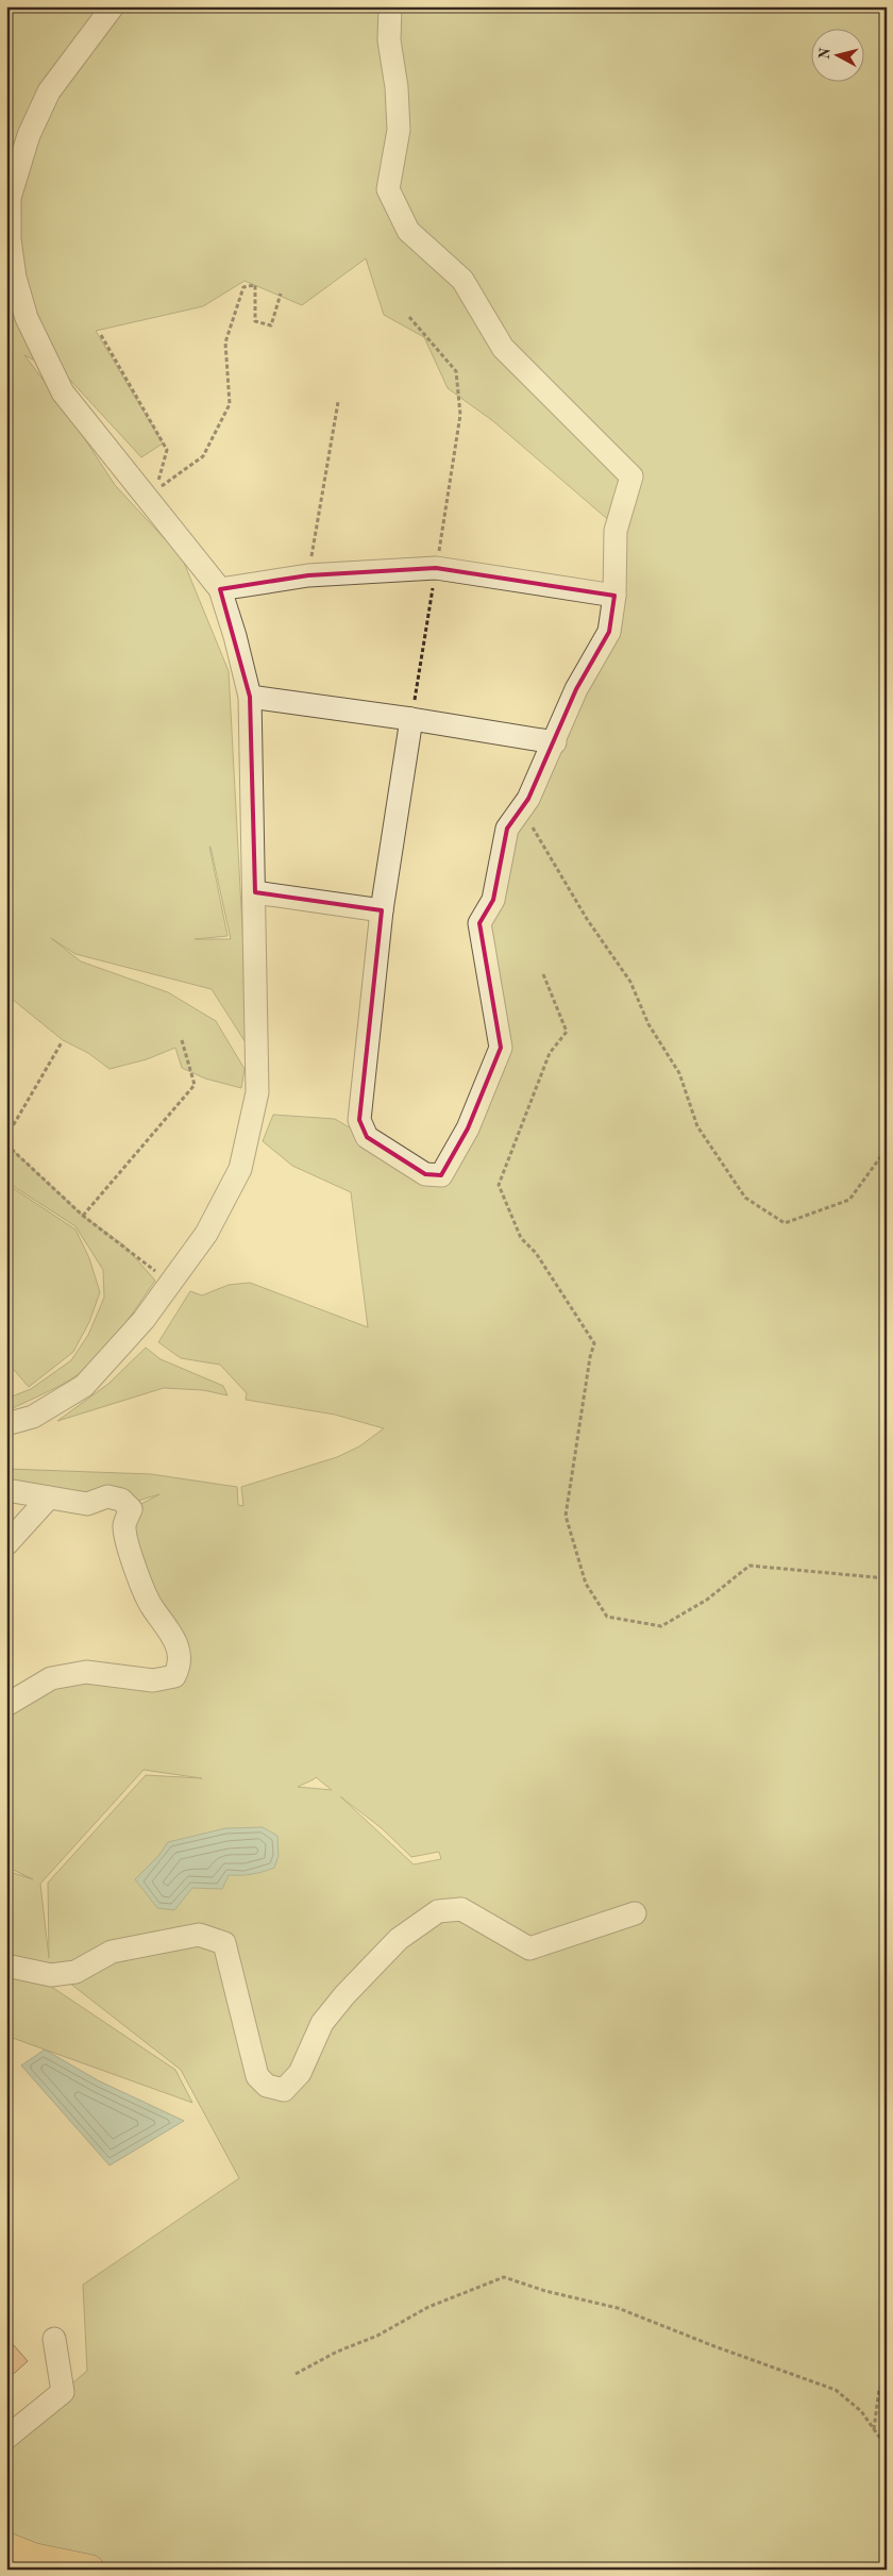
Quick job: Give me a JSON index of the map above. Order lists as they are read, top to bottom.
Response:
{
  "north": "left"
}
